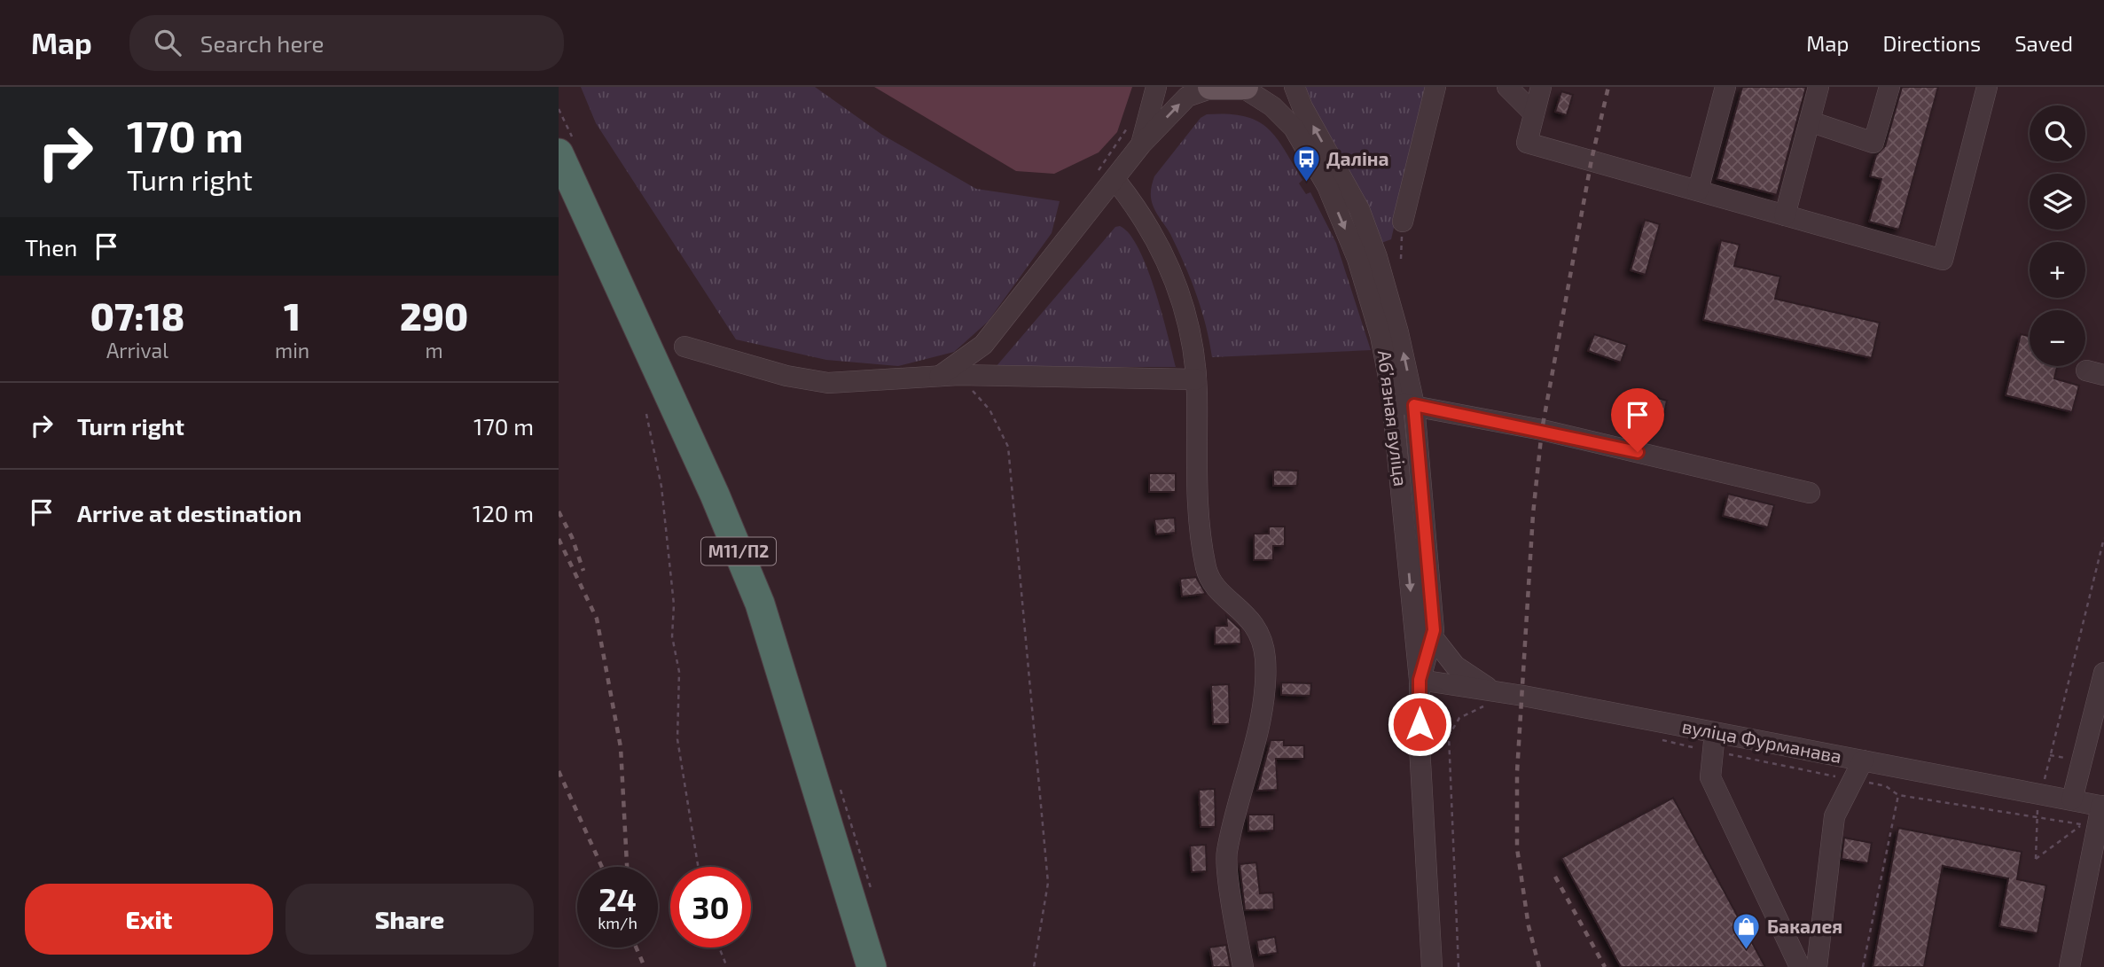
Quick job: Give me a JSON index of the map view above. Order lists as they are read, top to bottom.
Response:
{
  "streets": {
    "highway": ["М11/П2"],
    "main road": ["Абʼязная вуліца"],
    "street": ["вуліца Фурманава"]
  },
  "crossings": [
    ["Абʼязная вуліца", "вуліца Фурманава"]
  ],
  "places": {
    "bus stop": ["Даліна"],
    "shop": ["Бакалея"]
  },
  "page": {
    "header": "Map",
    "search": "Search here",
    "nav": ["Map", "Directions", "Saved"],
    "turn": ["170 m", "Turn right"],
    "map_buttons": ["+", "−"],
    "then": "Then",
    "eta": [
      "07:18",
      "Arrival",
      "1",
      "min",
      "290",
      "m"
    ],
    "list": [
      {
        "name": "Turn right",
        "value": "170 m"
      },
      {
        "name": "Arrive at destination",
        "value": "120 m"
      }
    ],
    "speed": "24 km/h",
    "limit": "30",
    "buttons": ["Exit", "Share"]
  }
}
